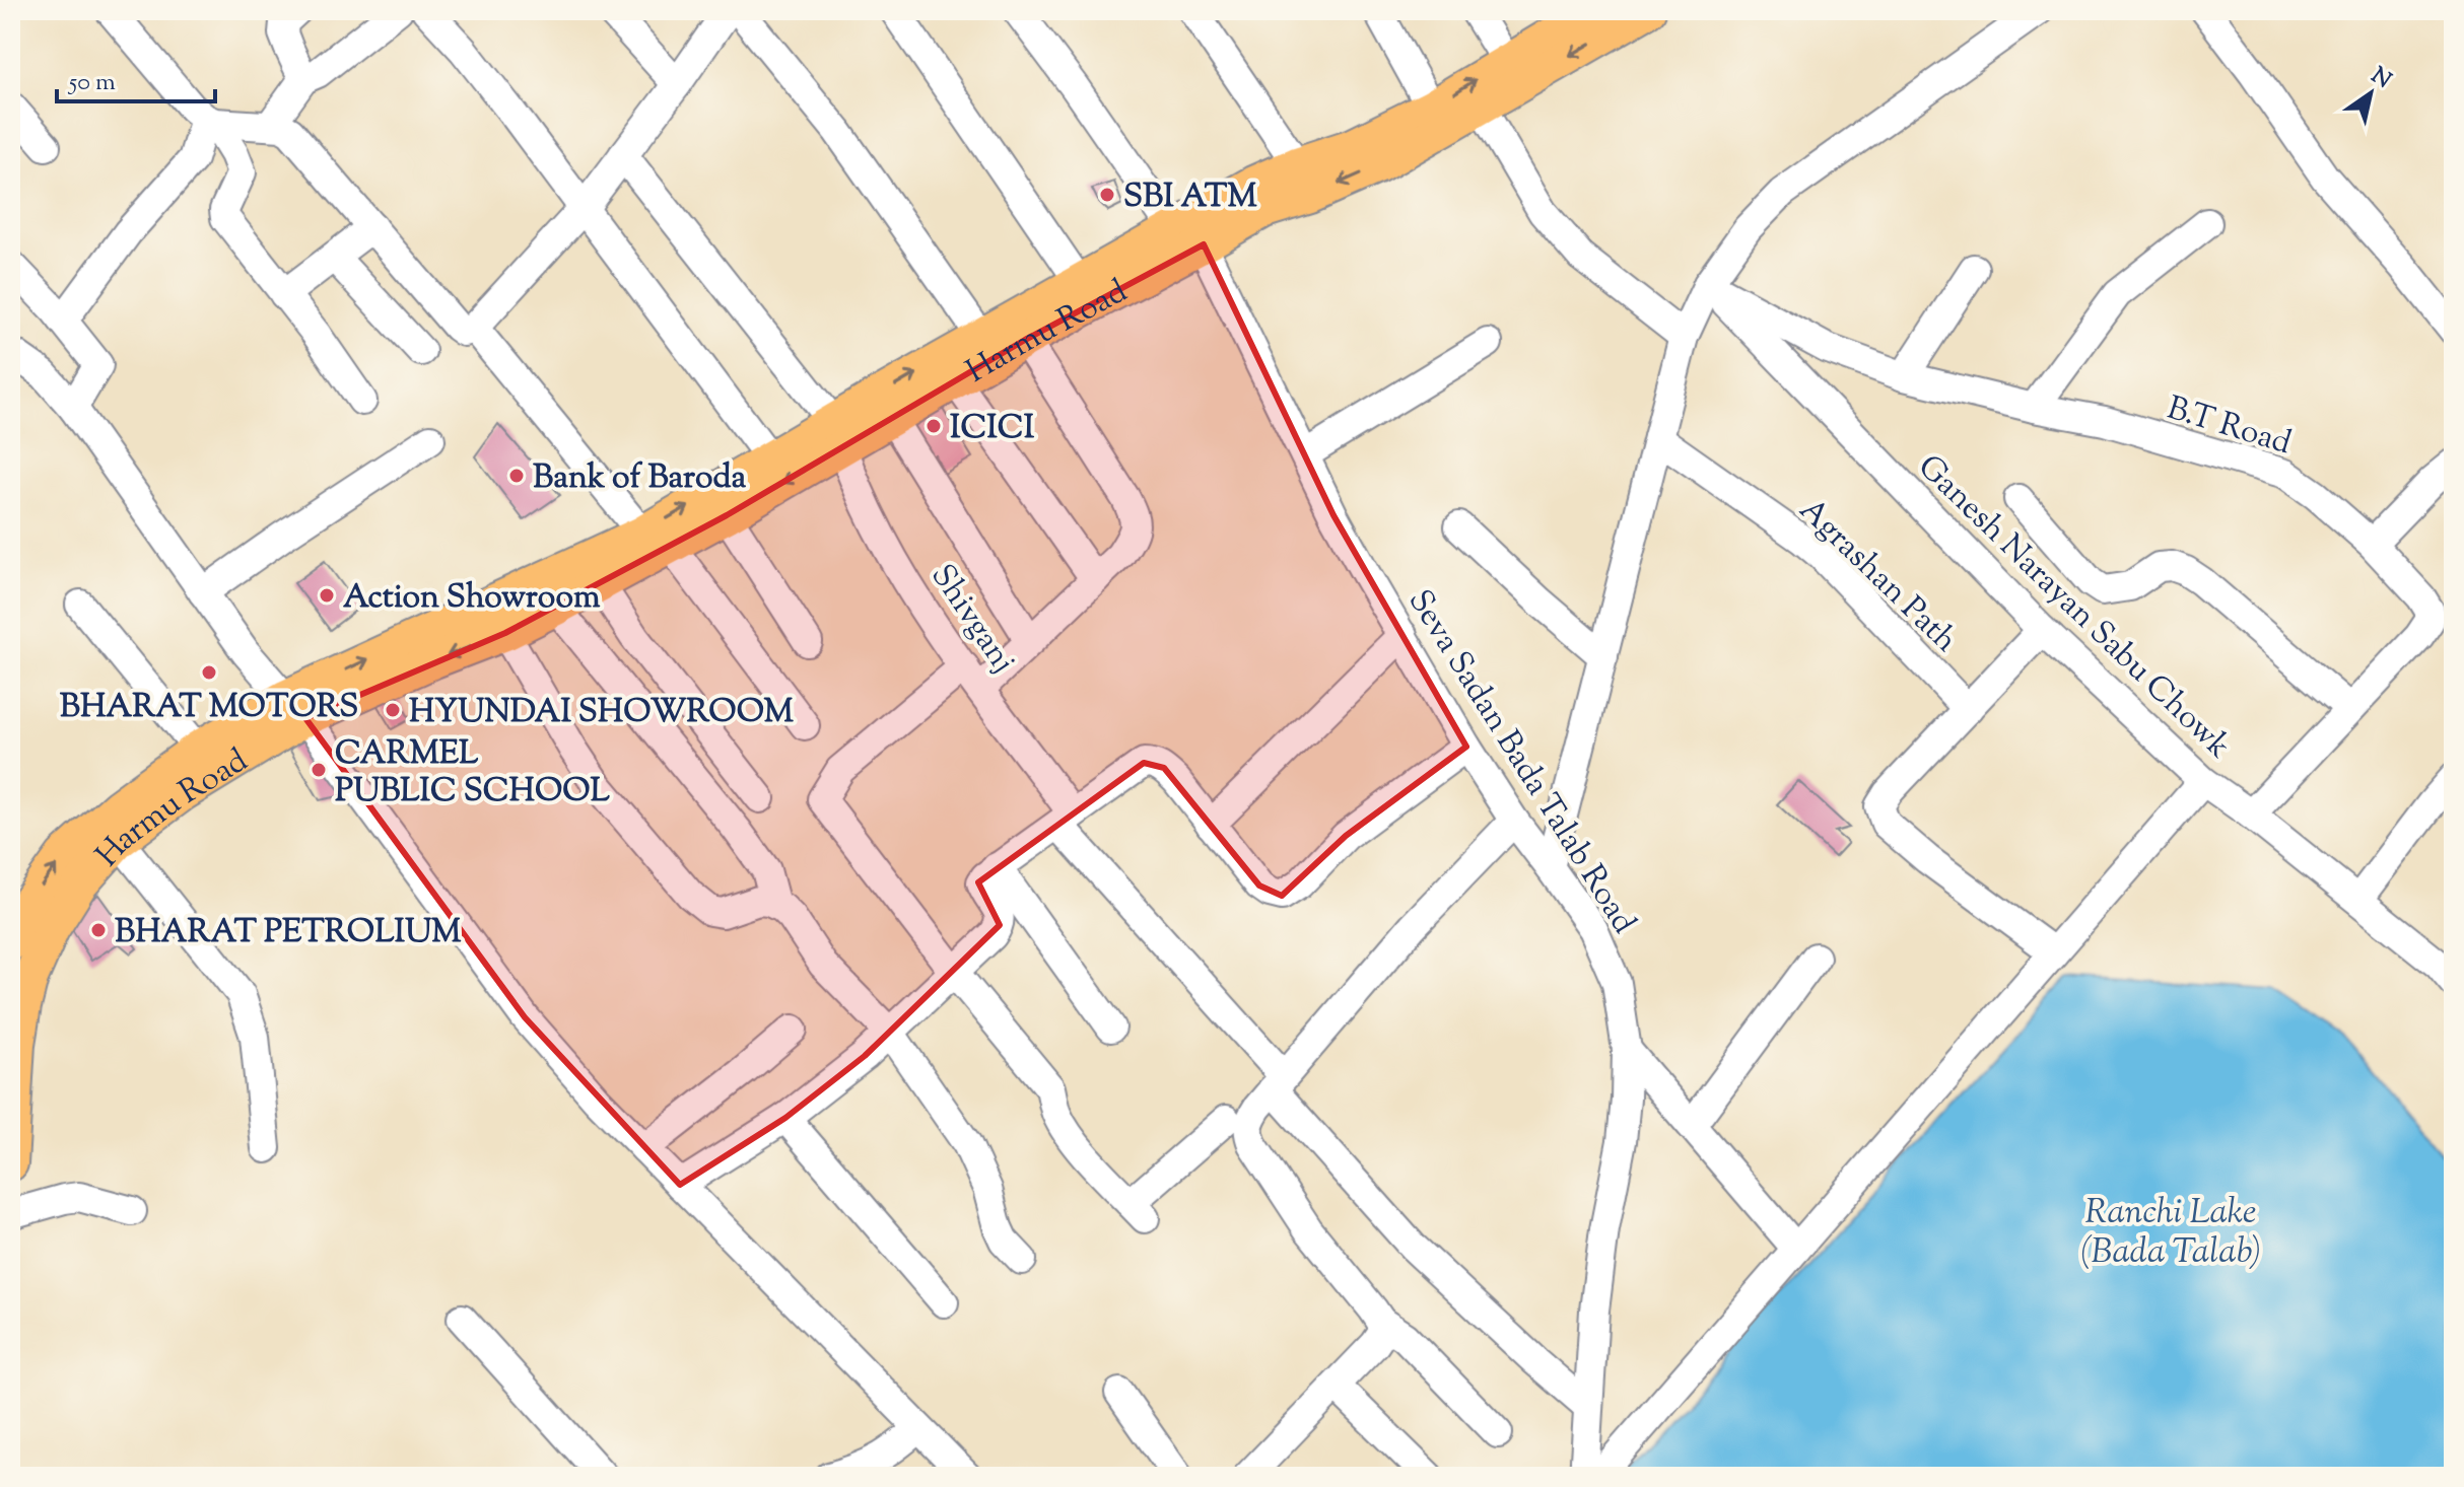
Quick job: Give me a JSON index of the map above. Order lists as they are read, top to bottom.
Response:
{
  "streets": {
    "main road": ["Harmu Road"],
    "street": [
      "B.T Road",
      "Agrashan Path",
      "Ganesh Narayan Sabu Chowk",
      "Shivganj",
      "Seva Sadan Bada Talab Road"
    ]
  },
  "crossings": [
    ["Harmu Road", "Shivganj"],
    ["Harmu Road", "Seva Sadan Bada Talab Road"],
    ["B.T Road", "Ganesh Narayan Sabu Chowk"],
    ["Shivganj", "Seva Sadan Bada Talab Road"]
  ],
  "water": ["Ranchi Lake (Bada Talab)"],
  "places": [
    "SBI ATM",
    "ICICI",
    "Bank of Baroda",
    "Action Showroom",
    "BHARAT MOTORS",
    "HYUNDAI SHOWROOM",
    "CARMEL PUBLIC SCHOOL",
    "BHARAT PETROLIUM"
  ],
  "scale_bar": "50 m",
  "north": "top right"
}
